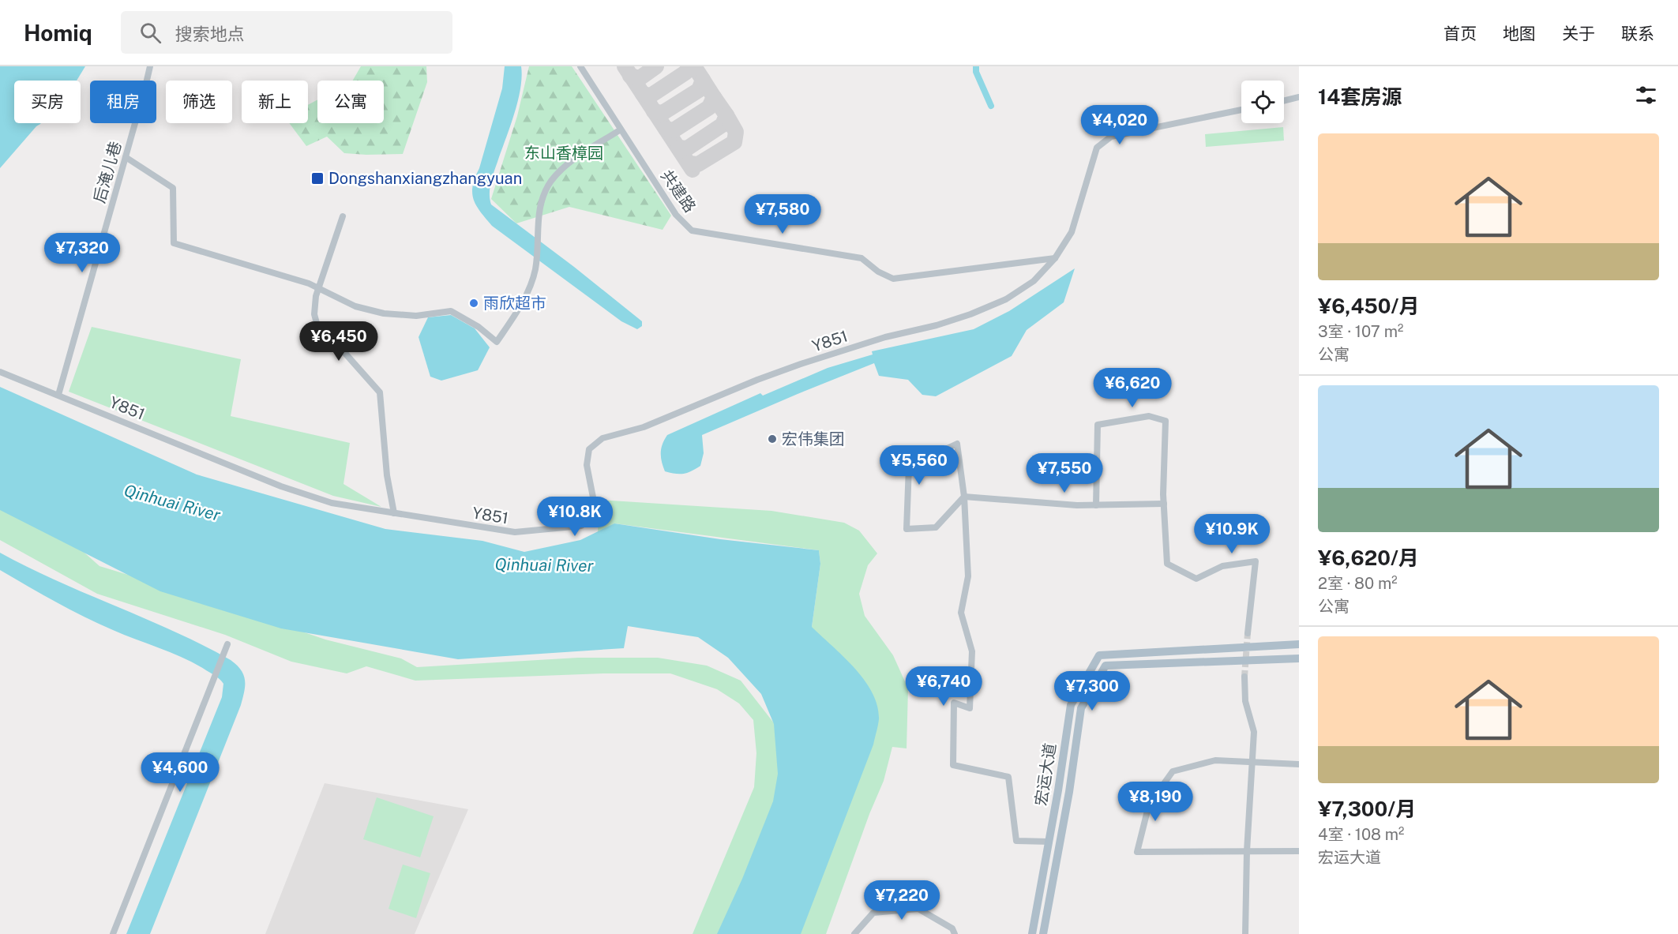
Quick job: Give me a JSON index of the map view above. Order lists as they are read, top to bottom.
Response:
{
  "streets": {
    "main road": ["宏运大道"],
    "street": ["后淹儿巷", "共建路", "Y851"]
  },
  "crossings": [
    ["后淹儿巷", "Y851"],
    ["共建路", "Y851"]
  ],
  "water": ["Qinhuai River"],
  "parks": ["东山香樟园"],
  "places": {
    "transit": ["Dongshanxiangzhangyuan"],
    "other": ["雨欣超市", "宏伟集团"]
  },
  "page": {
    "header": "Homiq",
    "search": "搜索地点",
    "nav": [
      "首页",
      "地图",
      "关于",
      "联系"
    ],
    "heading": "14套房源",
    "chip": [
      "买房",
      "租房",
      "筛选",
      "新上",
      "公寓"
    ],
    "price": [
      "¥4,020",
      "¥7,580",
      "¥7,320",
      "¥6,450",
      "¥6,620",
      "¥5,560",
      "¥7,550",
      "¥10.8K",
      "¥10.9K",
      "¥6,740",
      "¥7,300",
      "¥4,600",
      "¥8,190",
      "¥7,220"
    ],
    "list": [
      {
        "name": "¥6,450/月",
        "note": "3室 · 107 m² · 公寓"
      },
      {
        "name": "¥6,620/月",
        "note": "2室 · 80 m² · 公寓"
      },
      {
        "name": "¥7,300/月",
        "note": "4室 · 108 m² · 宏运大道"
      }
    ]
  }
}
